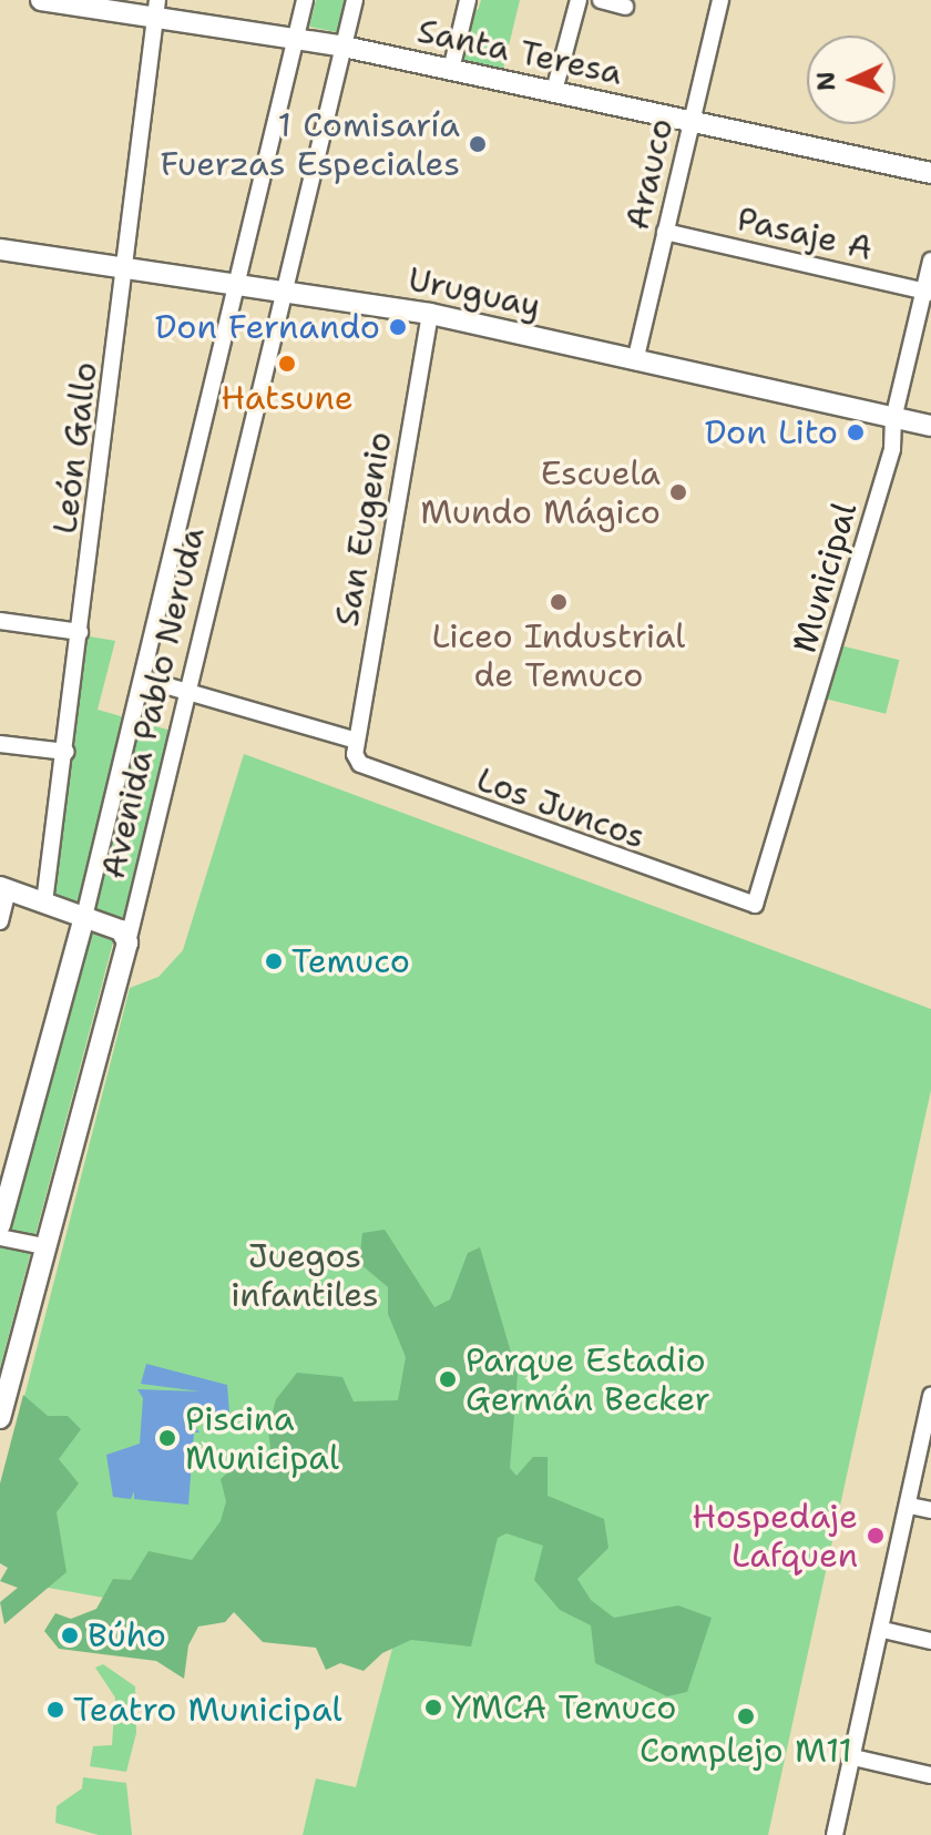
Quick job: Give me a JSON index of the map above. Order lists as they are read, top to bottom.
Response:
{
  "streets": {
    "main road": ["Santa Teresa", "Uruguay", "Avenida Pablo Neruda"],
    "street": [
      "Arauco",
      "Pasaje A",
      "León Gallo",
      "San Eugenio",
      "Municipal",
      "Los Juncos"
    ]
  },
  "crossings": [
    ["Santa Teresa", "Arauco"],
    ["Santa Teresa", "León Gallo"],
    ["Santa Teresa", "Avenida Pablo Neruda"],
    ["Arauco", "Pasaje A"],
    ["Arauco", "Uruguay"],
    ["Pasaje A", "Municipal"],
    ["Uruguay", "León Gallo"],
    ["Uruguay", "San Eugenio"],
    ["Uruguay", "Municipal"],
    ["Uruguay", "Avenida Pablo Neruda"],
    ["San Eugenio", "Los Juncos"],
    ["Municipal", "Los Juncos"],
    ["Avenida Pablo Neruda", "Los Juncos"]
  ],
  "parks": ["Juegos infantiles"],
  "places": [
    "1 Comisaría Fuerzas Especiales",
    "Don Fernando",
    "Hatsune",
    "Don Lito",
    "Escuela Mundo Mágico",
    "Liceo Industrial de Temuco",
    "Temuco",
    "Parque Estadio Germán Becker",
    "Piscina Municipal",
    "Hospedaje Lafquen",
    "Búho",
    "YMCA Temuco",
    "Teatro Municipal",
    "Complejo M11"
  ],
  "north": "left"
}
